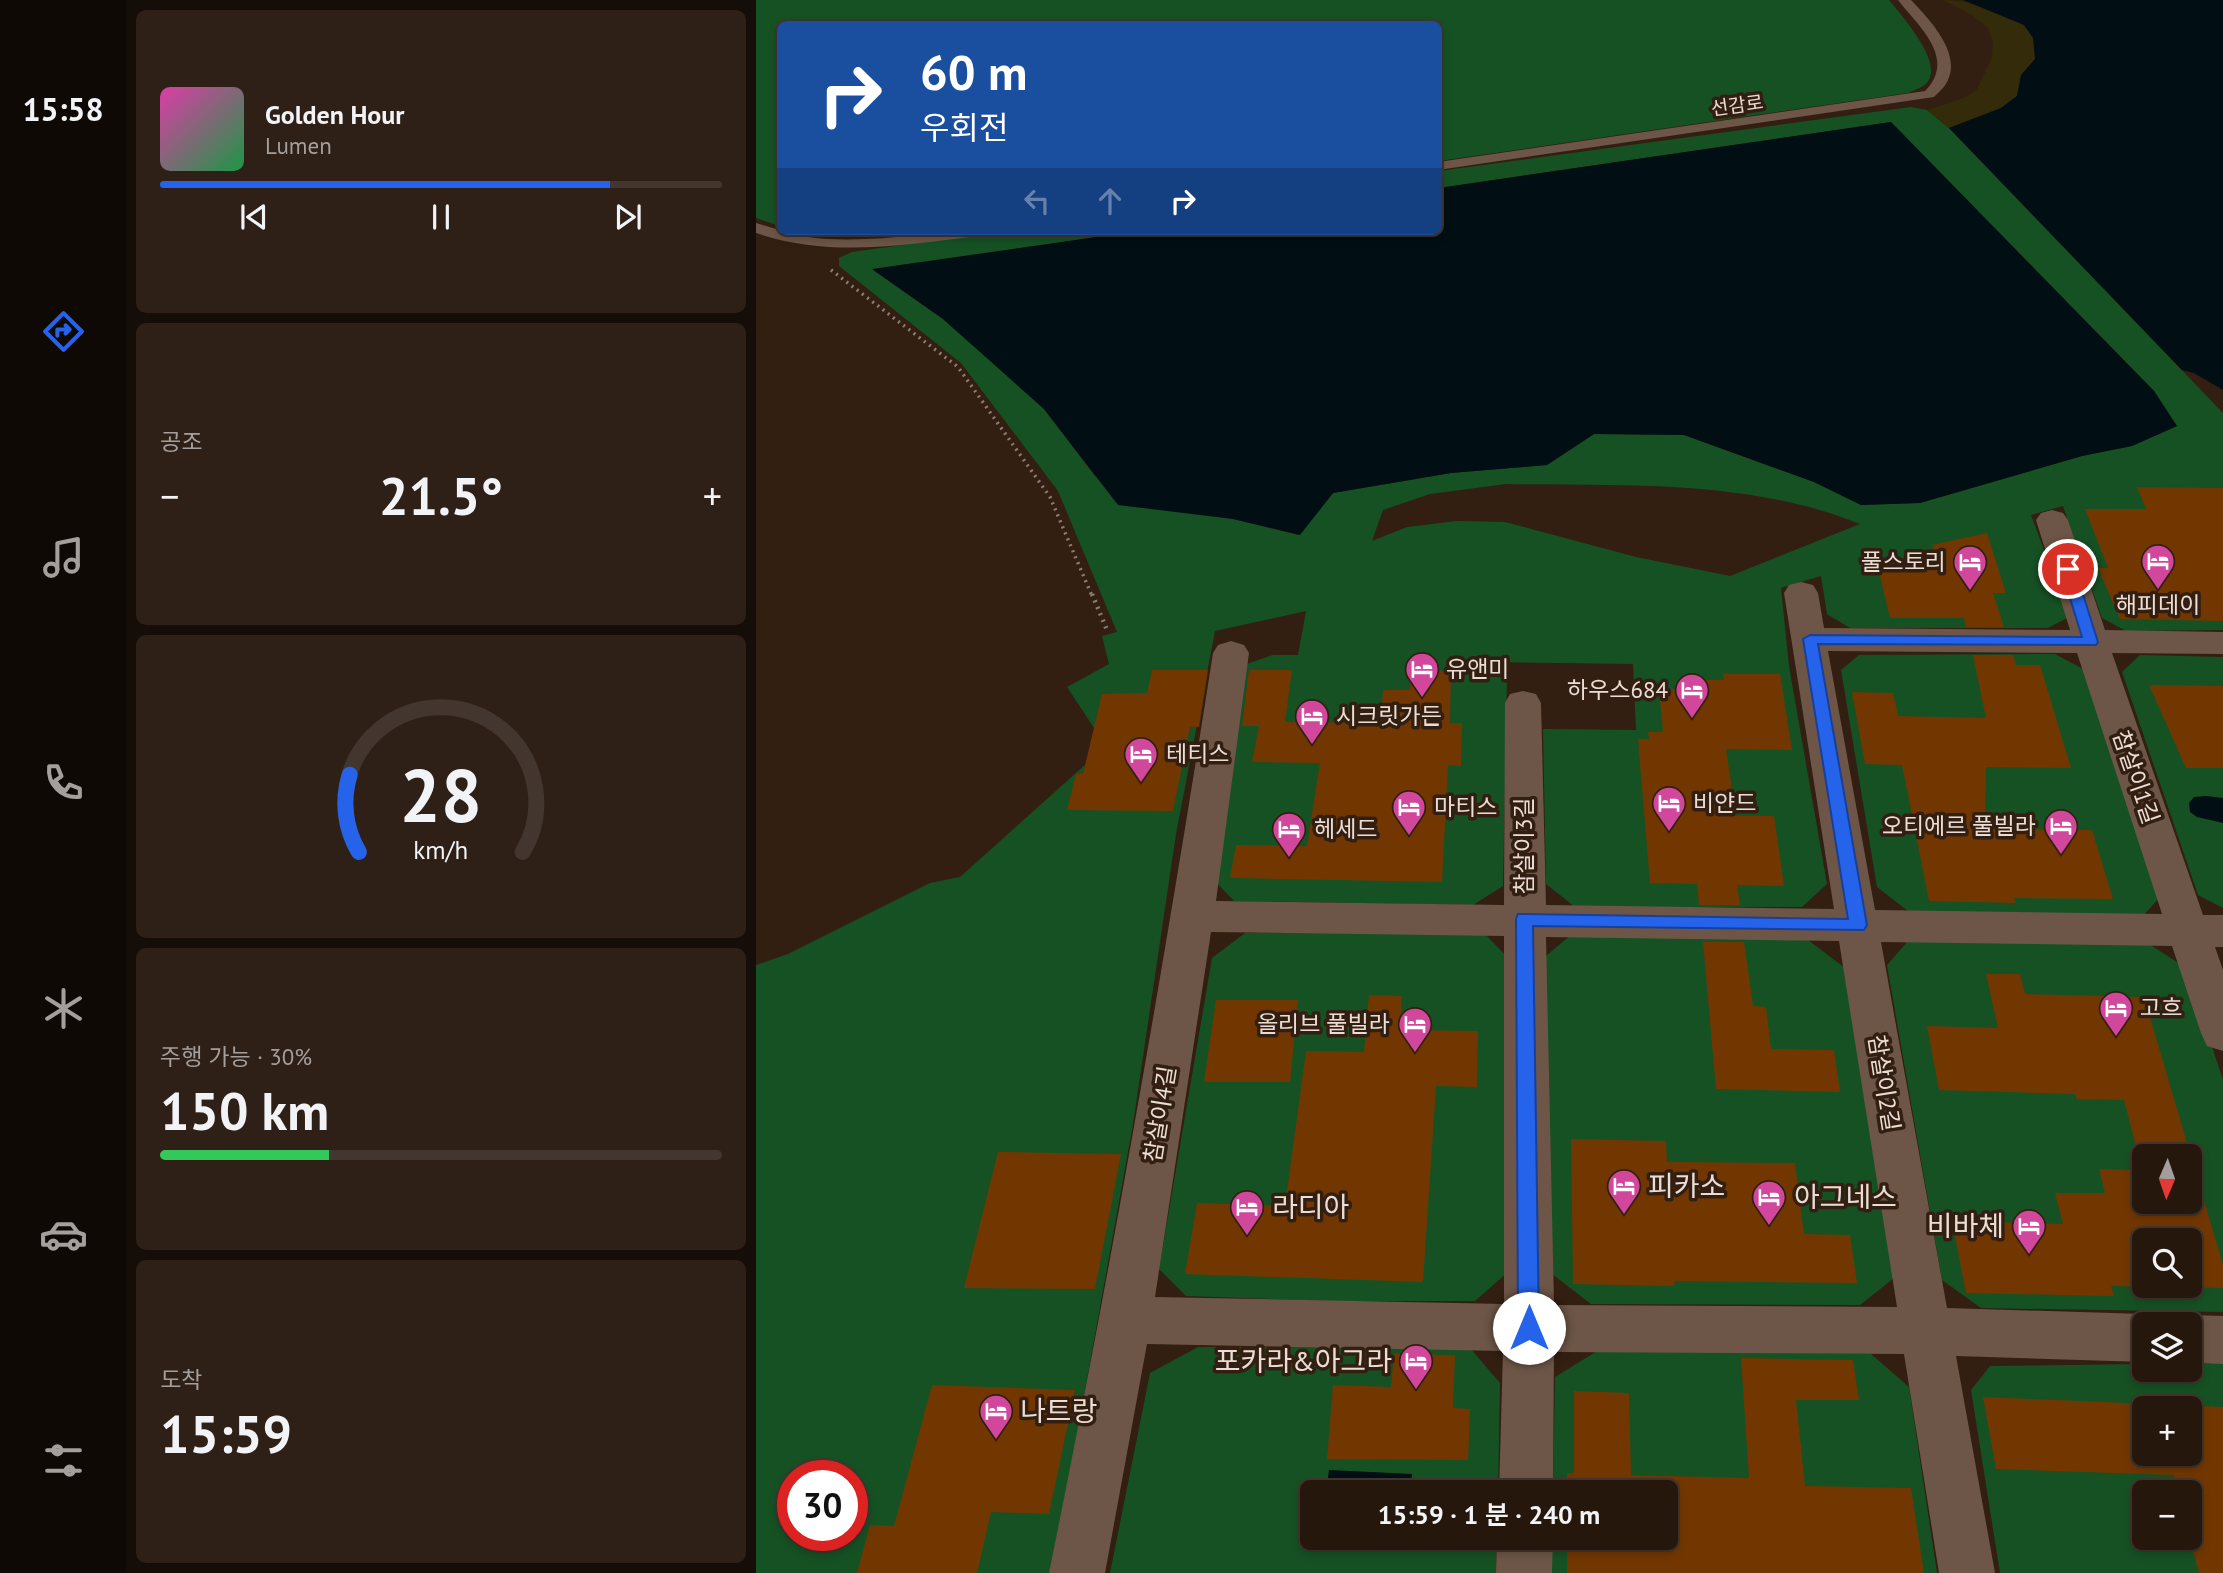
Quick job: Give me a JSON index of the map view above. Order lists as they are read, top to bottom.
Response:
{
  "streets": {
    "street": [
      "참살이1길",
      "참살이3길",
      "참살이2길",
      "참살이4길"
    ],
    "lane": ["선감로"]
  },
  "places": {
    "hotel": [
      "해피데이",
      "풀스토리",
      "유앤미",
      "하우스684",
      "시크릿가든",
      "테티스",
      "비얀드",
      "마티스",
      "오티에르 풀빌라",
      "헤세드",
      "고흐",
      "올리브 풀빌라",
      "피카소",
      "아그네스",
      "라디아",
      "비바체",
      "포카라&아그라",
      "나트랑"
    ]
  },
  "north": "bottom",
  "page": {
    "tabs": "15:58",
    "turn": ["60 m", "우회전"],
    "song": ["Golden Hour", "Lumen"],
    "tile": [
      "공조",
      ["주행 가능 · 30%", "150 km"],
      ["도착", "15:59"]
    ],
    "heat": ["−", "21.5°", "+"],
    "map_buttons": ["+", "−"],
    "limit": "30",
    "trip": "15:59 · 1 분 · 240 m",
    "gauge": ["28", "km/h"]
  }
}
